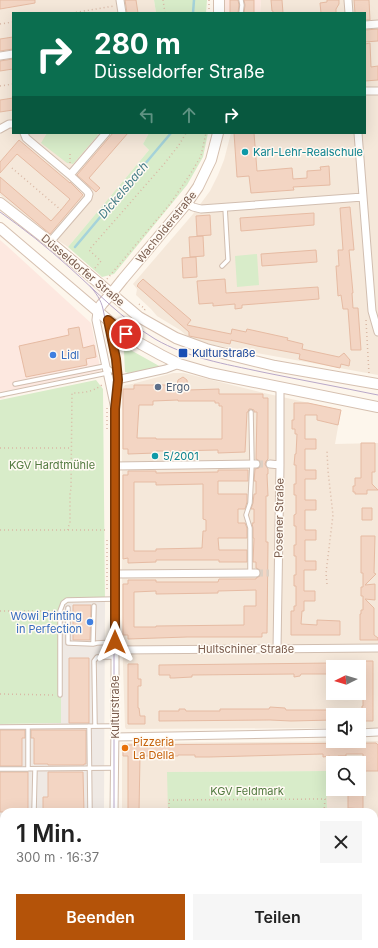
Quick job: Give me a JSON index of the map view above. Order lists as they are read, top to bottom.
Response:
{
  "streets": {
    "main road": ["Wacholderstraße", "Düsseldorfer Straße"],
    "street": ["Posener Straße", "Hultschiner Straße", "Kulturstraße"]
  },
  "crossings": [
    ["Wacholderstraße", "Düsseldorfer Straße"],
    ["Wacholderstraße", "Kulturstraße"],
    ["Düsseldorfer Straße", "Posener Straße"],
    ["Düsseldorfer Straße", "Kulturstraße"],
    ["Posener Straße", "Hultschiner Straße"],
    ["Hultschiner Straße", "Kulturstraße"]
  ],
  "water": ["Dickelsbach"],
  "parks": ["KGV Hardtmühle", "KGV Feldmark"],
  "places": {
    "other": [
      "Karl-Lehr-Realschule",
      "Lidl",
      "Ergo",
      "5/2001",
      "Wowi Printing in Perfection",
      "Pizzeria La Della"
    ],
    "transit": ["Kulturstraße"]
  },
  "north": "left",
  "page": {
    "turn": ["280 m", "Düsseldorfer Straße"],
    "heading": ["1 Min.", "300 m · 16:37"],
    "buttons": ["Beenden", "Teilen"]
  }
}
